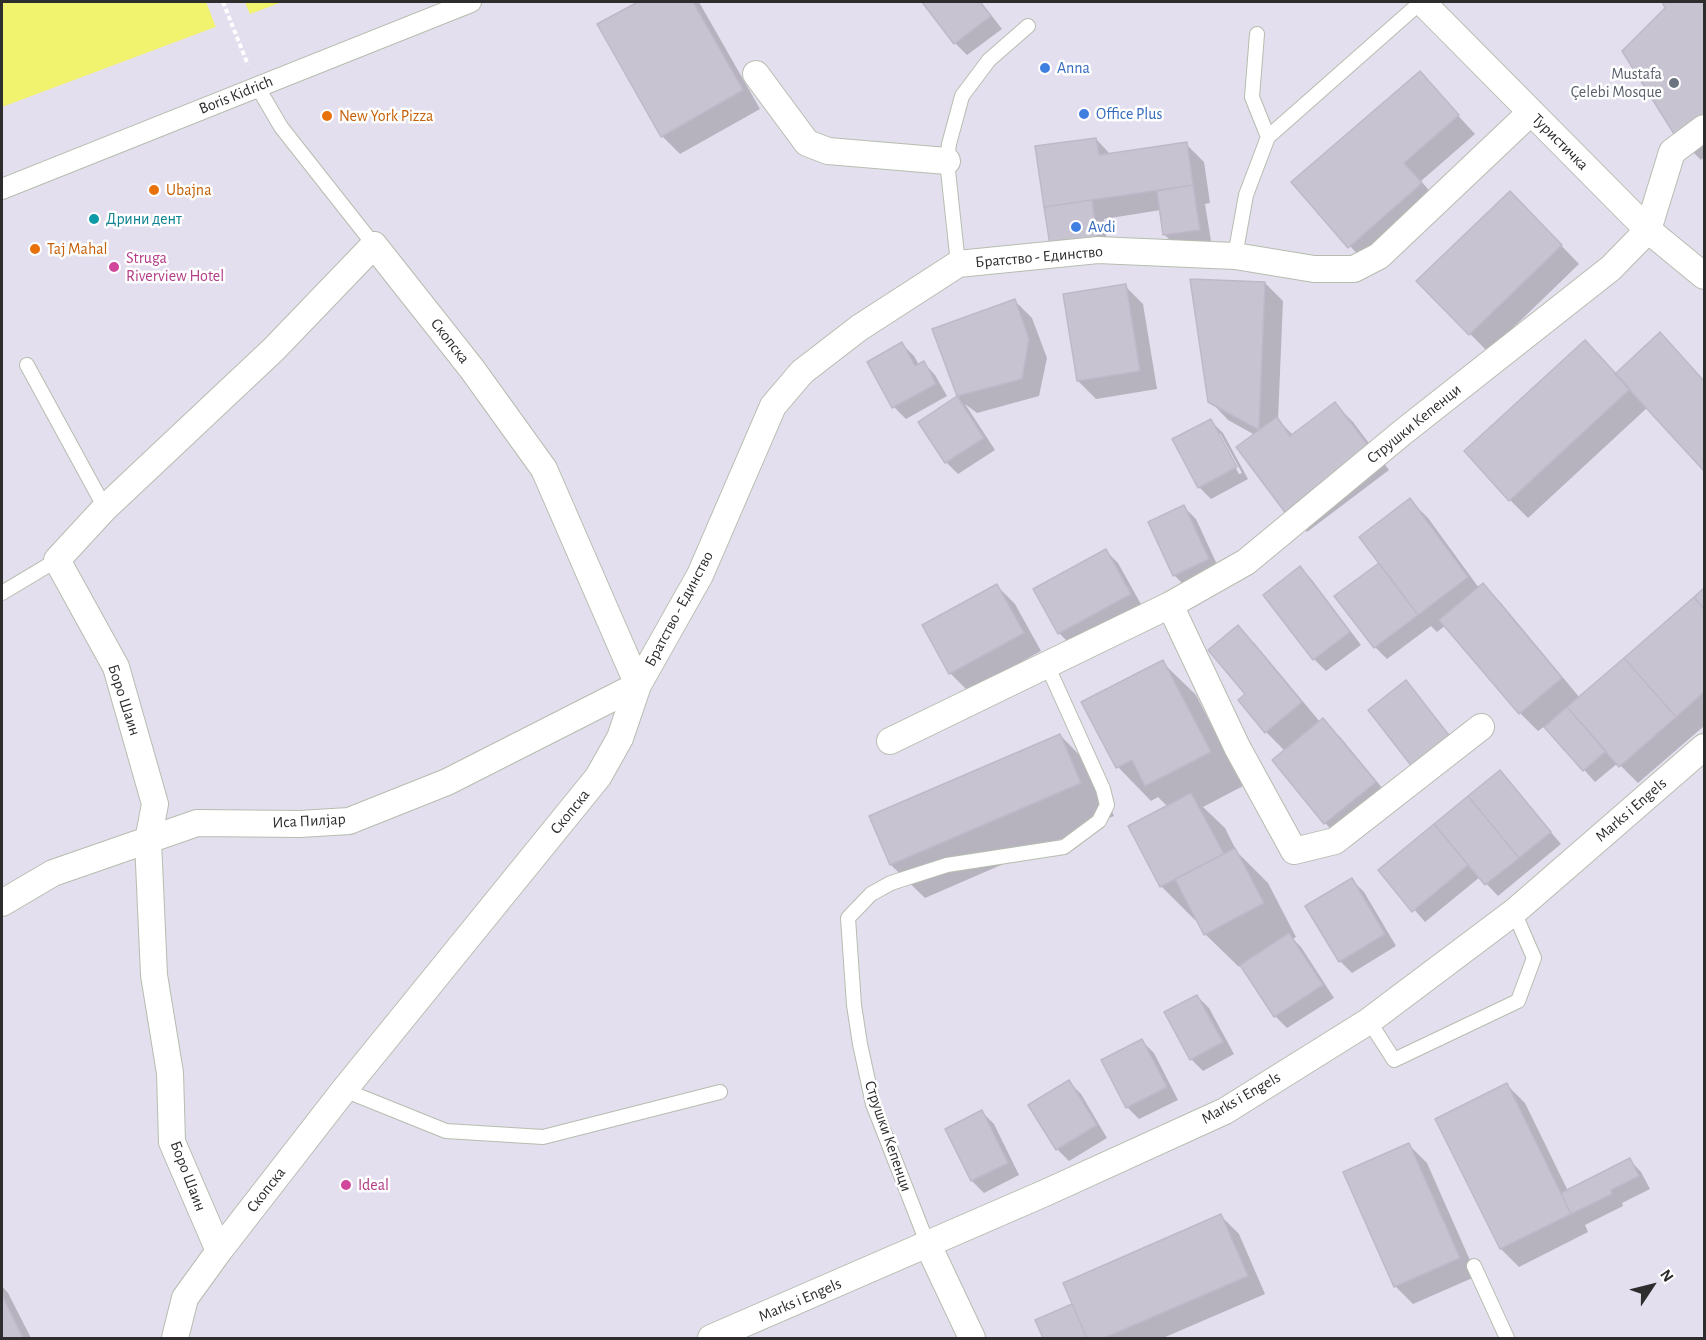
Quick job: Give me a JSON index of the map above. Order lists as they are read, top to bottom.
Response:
{
  "streets": {
    "street": [
      "Boris Kidrich",
      "Туристичка",
      "Братство - Единство",
      "Скопска",
      "Струшки Кепенци",
      "Боро Шаин",
      "Marks i Engels",
      "Иса Пилјар"
    ]
  },
  "crossings": [
    ["Туристичка", "Братство - Единство"],
    ["Туристичка", "Струшки Кепенци"],
    ["Братство - Единство", "Скопска"],
    ["Братство - Единство", "Иса Пилјар"],
    ["Скопска", "Боро Шаин"],
    ["Скопска", "Иса Пилјар"],
    ["Струшки Кепенци", "Marks i Engels"],
    ["Боро Шаин", "Иса Пилјар"]
  ],
  "places": [
    "Anna",
    "Mustafa Çelebi Mosque",
    "Office Plus",
    "New York Pizza",
    "Ubajna",
    "Дрини дент",
    "Avdi",
    "Taj Mahal",
    "Struga Riverview Hotel",
    "Ideal"
  ],
  "north": "top right"
}
